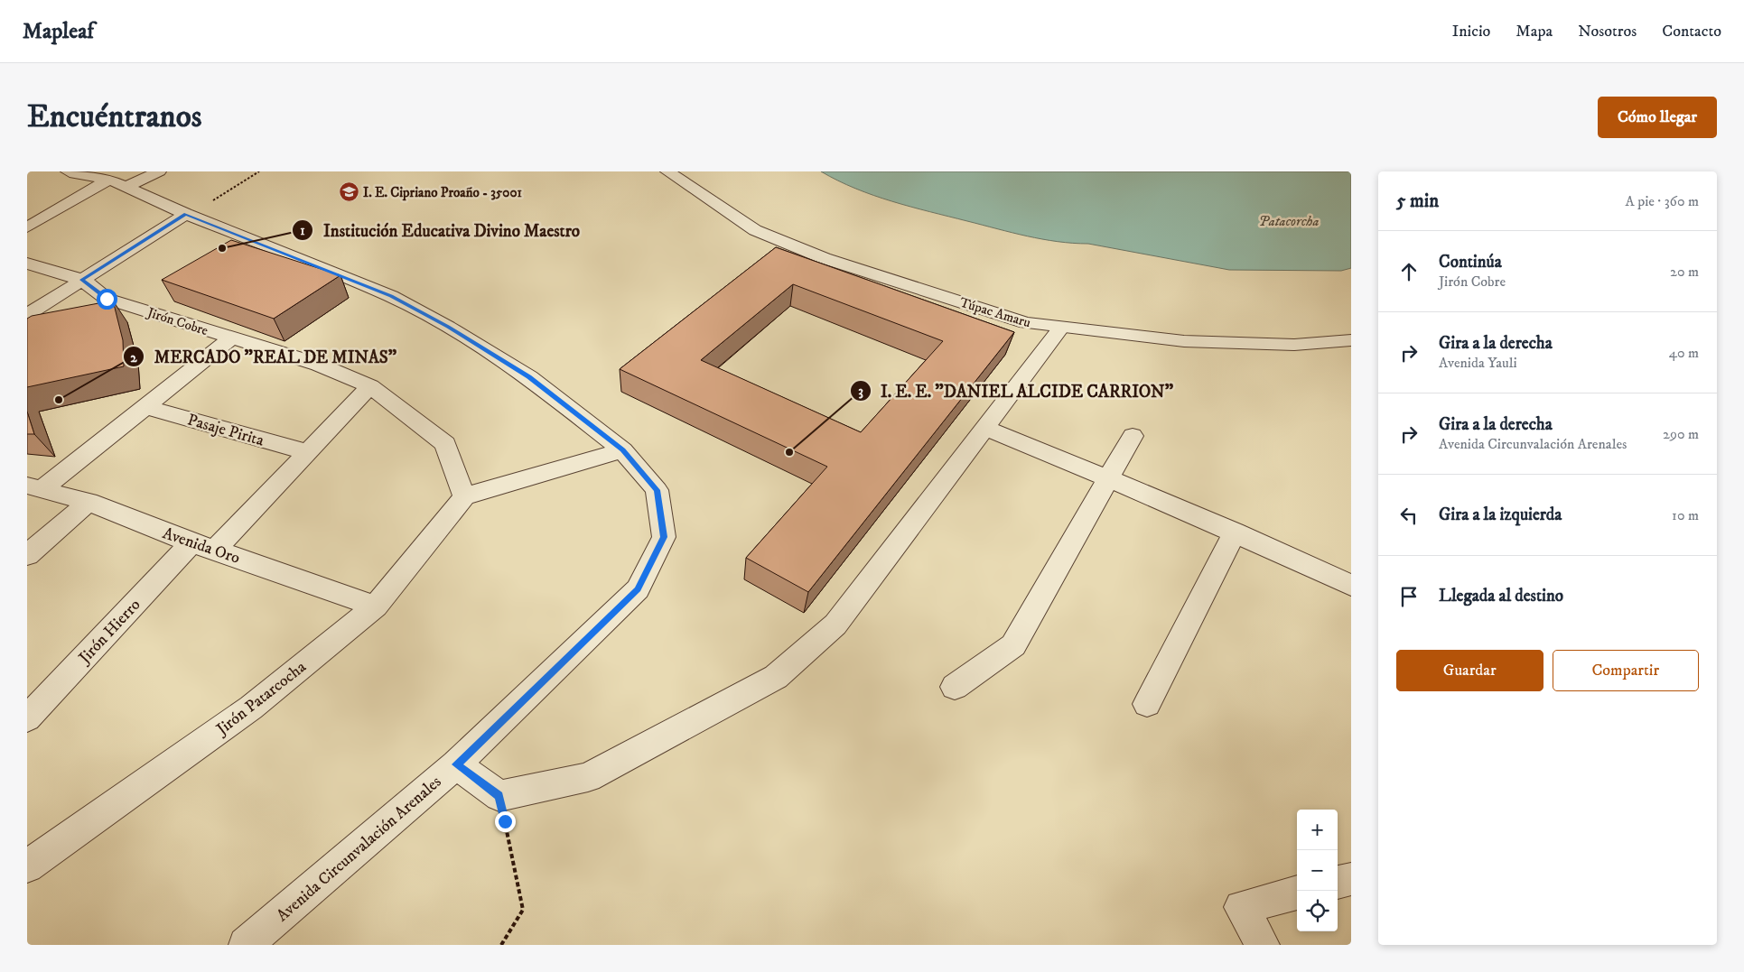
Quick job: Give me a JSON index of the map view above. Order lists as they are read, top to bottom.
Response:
{
  "streets": {
    "street": [
      "Túpac Amaru",
      "Jirón Cobre",
      "Pasaje Pirita",
      "Avenida Oro",
      "Jirón Hierro",
      "Jirón Patarcocha",
      "Avenida Circunvalación Arenales"
    ]
  },
  "crossings": [
    ["Jirón Cobre", "Jirón Hierro"],
    ["Jirón Cobre", "Jirón Patarcocha"],
    ["Pasaje Pirita", "Jirón Hierro"],
    ["Avenida Oro", "Jirón Hierro"],
    ["Avenida Oro", "Jirón Patarcocha"]
  ],
  "water": ["Patacorcha"],
  "places": {
    "school or university": ["I. E. Cipriano Proaño - 35001"],
    "other": ["Institución Educativa Divino Maestro", "MERCADO \"REAL DE MINAS\"", "I. E. E. \"DANIEL ALCIDE CARRION\""]
  },
  "page": {
    "header": "Mapleaf",
    "nav": [
      "Inicio",
      "Mapa",
      "Nosotros",
      "Contacto"
    ],
    "buttons": [
      "Cómo llegar",
      ["Guardar", "Compartir"]
    ],
    "title": "Encuéntranos",
    "heading": ["5 min", "A pie · 360 m"],
    "list": [
      ["Continúa", "Jirón Cobre", "20 m"],
      ["Gira a la derecha", "Avenida Yauli", "40 m"],
      ["Gira a la derecha", "Avenida Circunvalación Arenales", "290 m"],
      ["Gira a la izquierda", "10 m"],
      "Llegada al destino"
    ],
    "map_buttons": ["+", "−"]
  }
}
